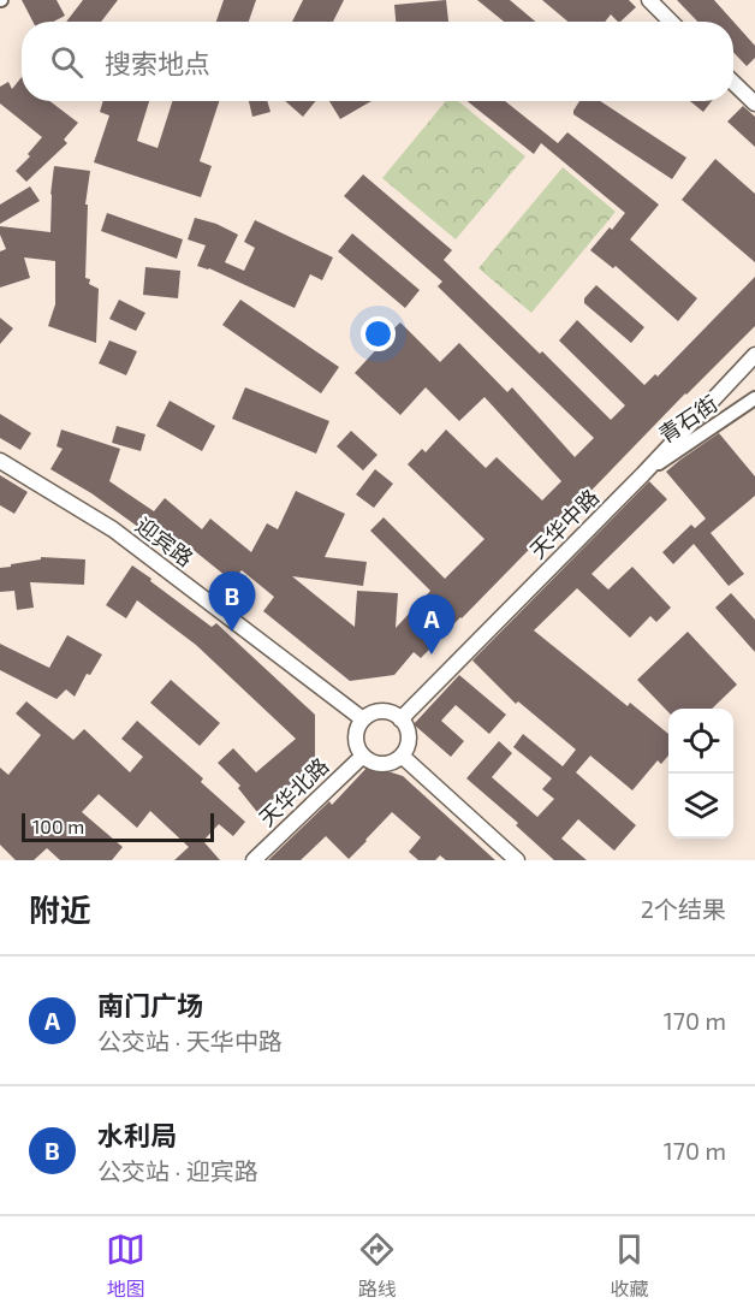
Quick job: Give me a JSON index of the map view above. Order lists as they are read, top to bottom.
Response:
{
  "streets": {
    "street": [
      "青石街",
      "天华中路",
      "迎宾路",
      "天华北路"
    ]
  },
  "crossings": [
    ["青石街", "天华中路"],
    ["天华中路", "迎宾路"],
    ["天华中路", "天华北路"],
    ["迎宾路", "天华北路"]
  ],
  "scale_bar": "100 m",
  "page": {
    "search": "搜索地点",
    "pins": ["B", "A"],
    "scale": "100 m",
    "heading": ["附近", "2个结果"],
    "list": [
      {
        "mark": "A",
        "name": "南门广场",
        "note": "公交站 · 天华中路",
        "value": "170 m"
      },
      {
        "mark": "B",
        "name": "水利局",
        "note": "公交站 · 迎宾路",
        "value": "170 m"
      }
    ],
    "nav": ["地图", "路线", "收藏"]
  }
}
